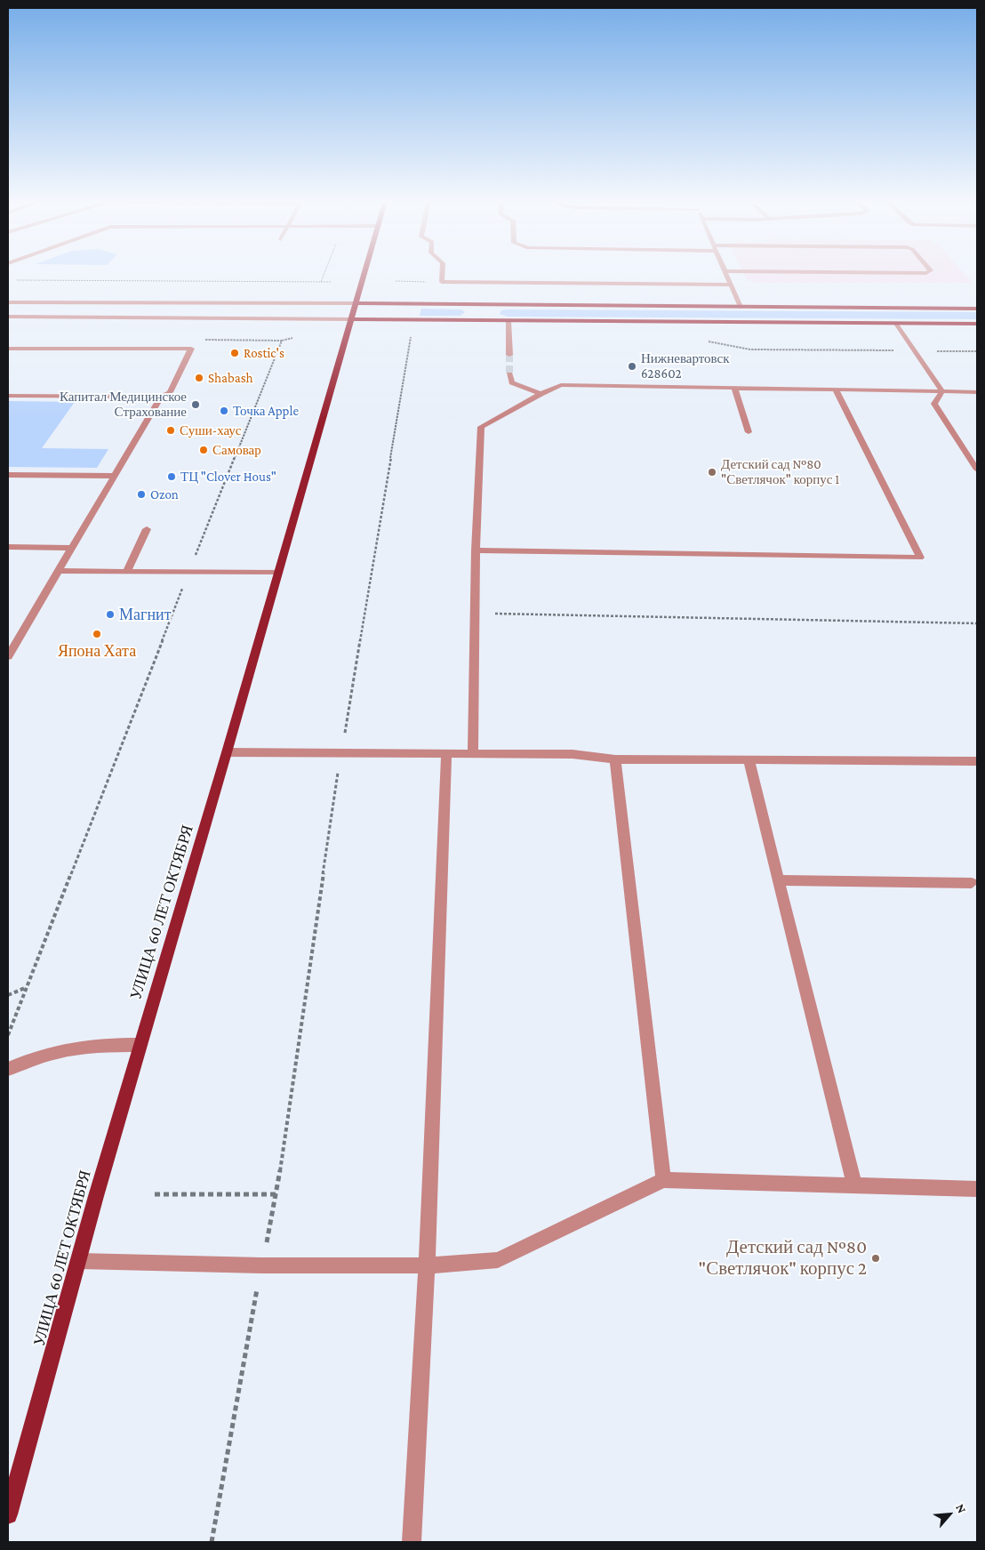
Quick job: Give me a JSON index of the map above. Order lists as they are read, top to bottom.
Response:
{
  "streets": {
    "main road": ["УЛИЦА 60 ЛЕТ ОКТЯБРЯ"]
  },
  "places": [
    "Rostic's",
    "Нижневартовск 628602",
    "Shabash",
    "Капитал Медицинское Страхование",
    "Точка Apple",
    "Суши-хаус",
    "Самовар",
    "Детский сад №80 \"Светлячок\" корпус 1",
    "ТЦ \"Clover Hous\"",
    "Ozon",
    "Магнит",
    "Япона Хата",
    "Детский сад №80 \"Светлячок\" корпус 2"
  ],
  "north": "top right"
}
